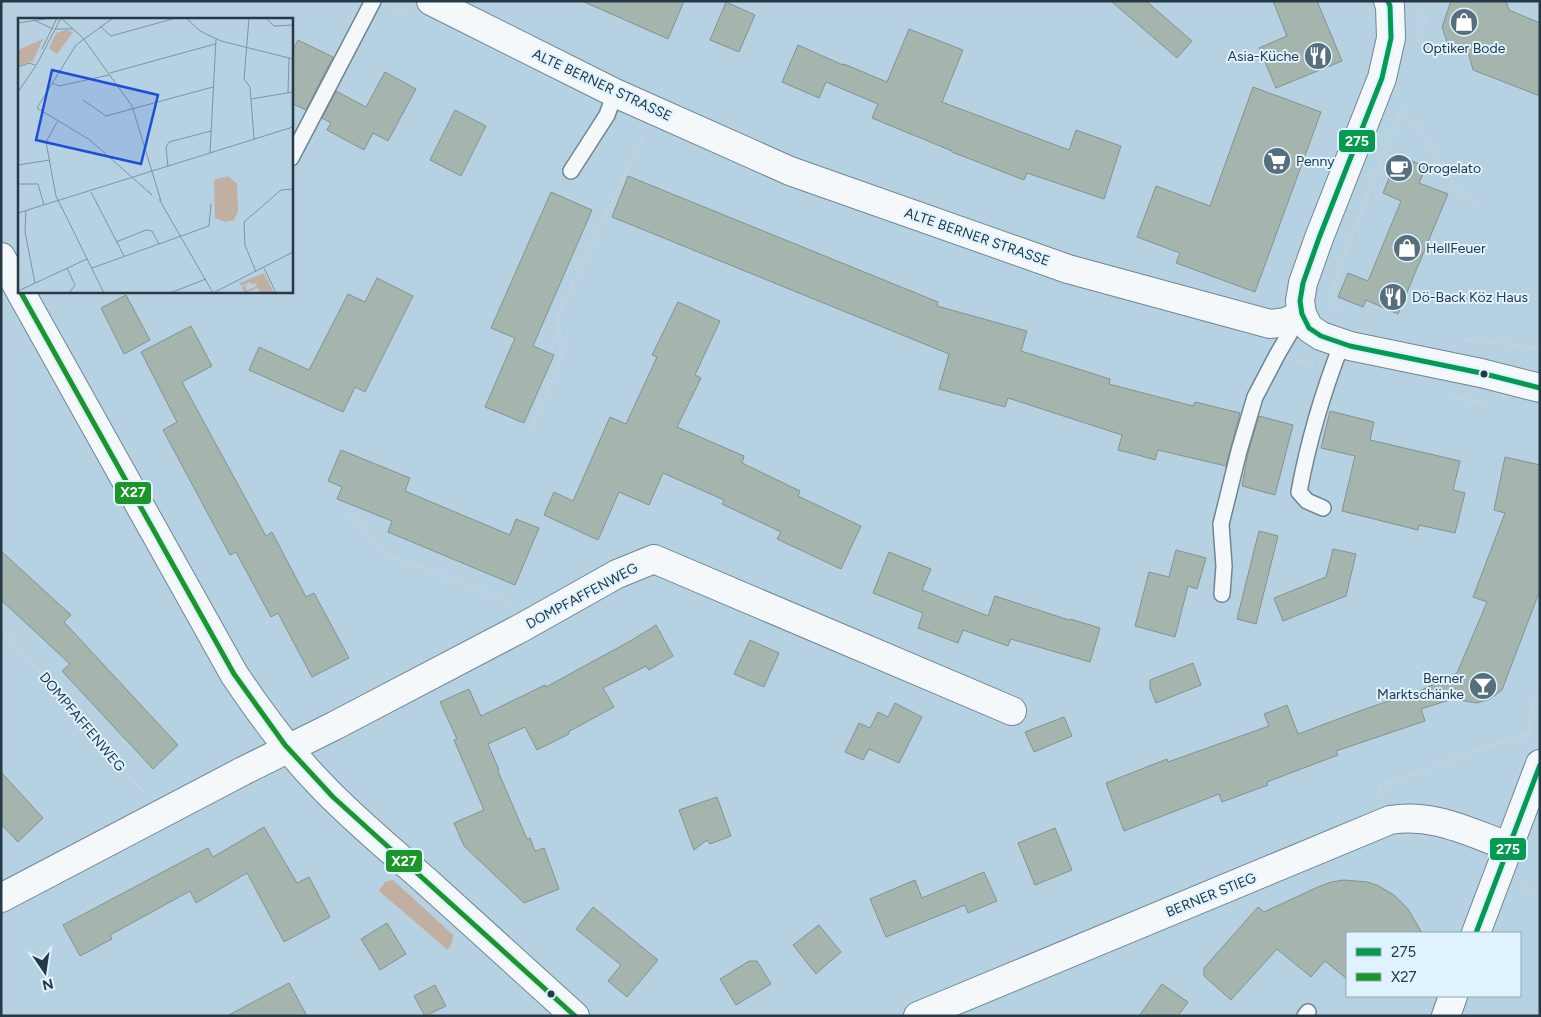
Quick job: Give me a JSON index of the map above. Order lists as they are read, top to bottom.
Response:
{
  "streets": {
    "street": ["ALTE BERNER STRASSE", "DOMPFAFFENWEG", "BERNER STIEG"]
  },
  "places": {
    "shop": ["Optiker Bode", "HellFeuer"],
    "restaurant": ["Asia-Küche", "Dö-Back Köz Haus"],
    "supermarket": ["Penny"],
    "cafe": ["Orogelato"],
    "bar": ["Berner Marktschänke"]
  },
  "lines": ["transit line 275", "transit line X27"],
  "legend": ["275", "X27"],
  "north": "bottom"
}
